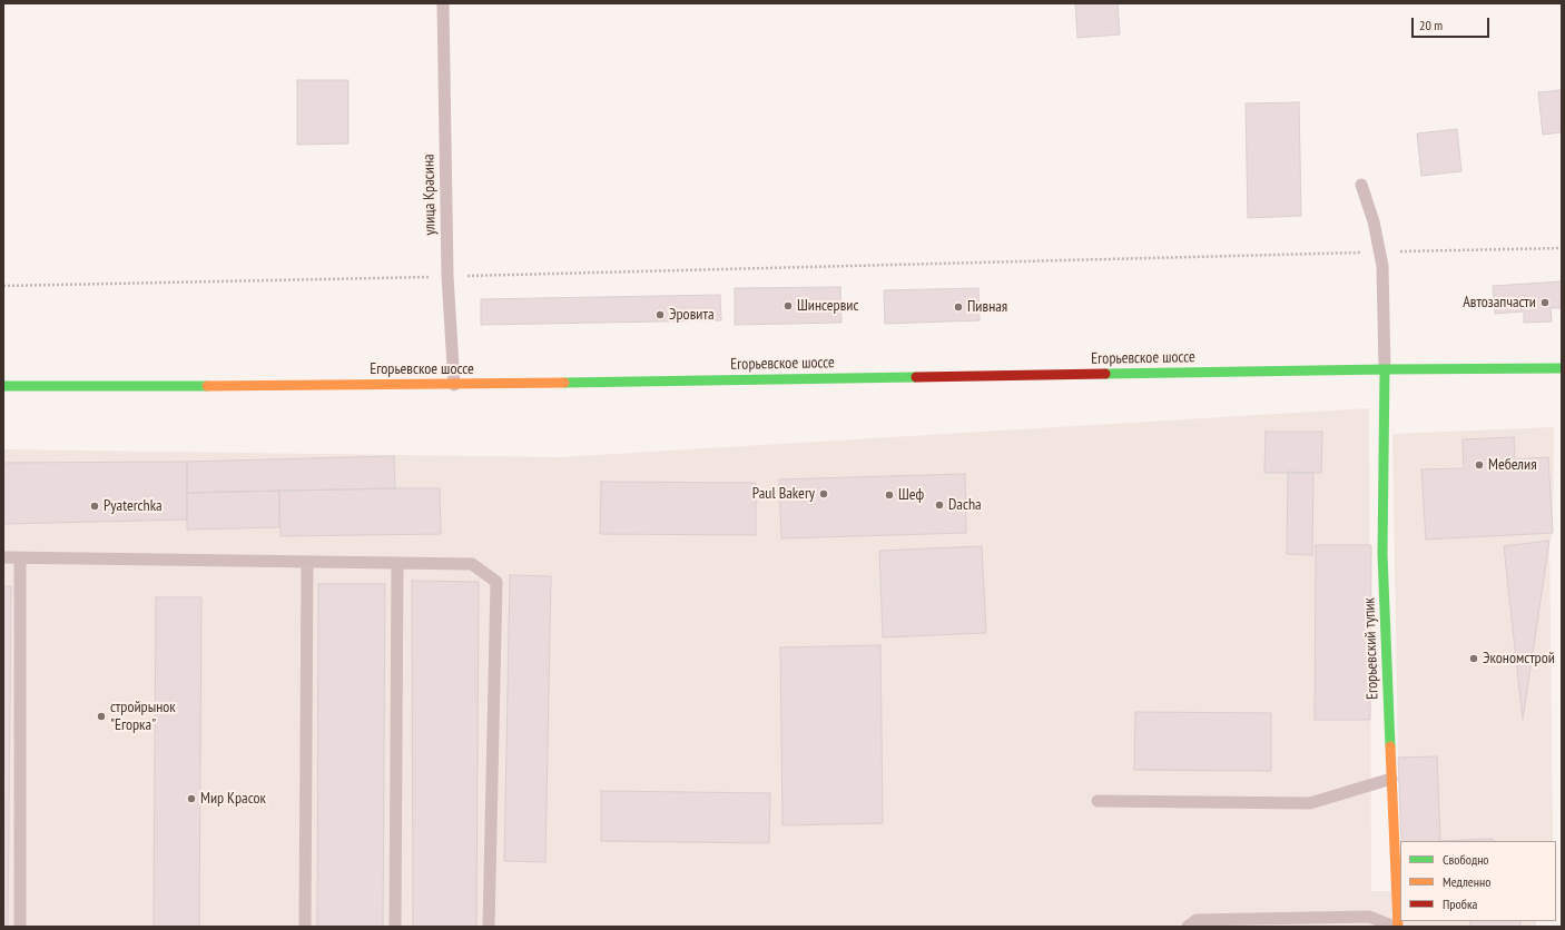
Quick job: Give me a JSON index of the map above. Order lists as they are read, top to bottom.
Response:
{
  "streets": {
    "main road": ["Егорьевское шоссе", "Егорьевский тупик"],
    "lane": ["улица Красина"]
  },
  "crossings": [
    ["улица Красина", "Егорьевское шоссе"],
    ["Егорьевское шоссе", "Егорьевский тупик"]
  ],
  "places": [
    "Автозапчасти",
    "Шинсервис",
    "Пивная",
    "Эровита",
    "Мебелия",
    "Paul Bakery",
    "Шеф",
    "Dacha",
    "Pyaterchka",
    "Экономстрой",
    "стройрынок \"Егорка\"",
    "Мир Красок"
  ],
  "legend": ["Свободно", "Медленно", "Пробка"],
  "scale_bar": "20 m"
}
